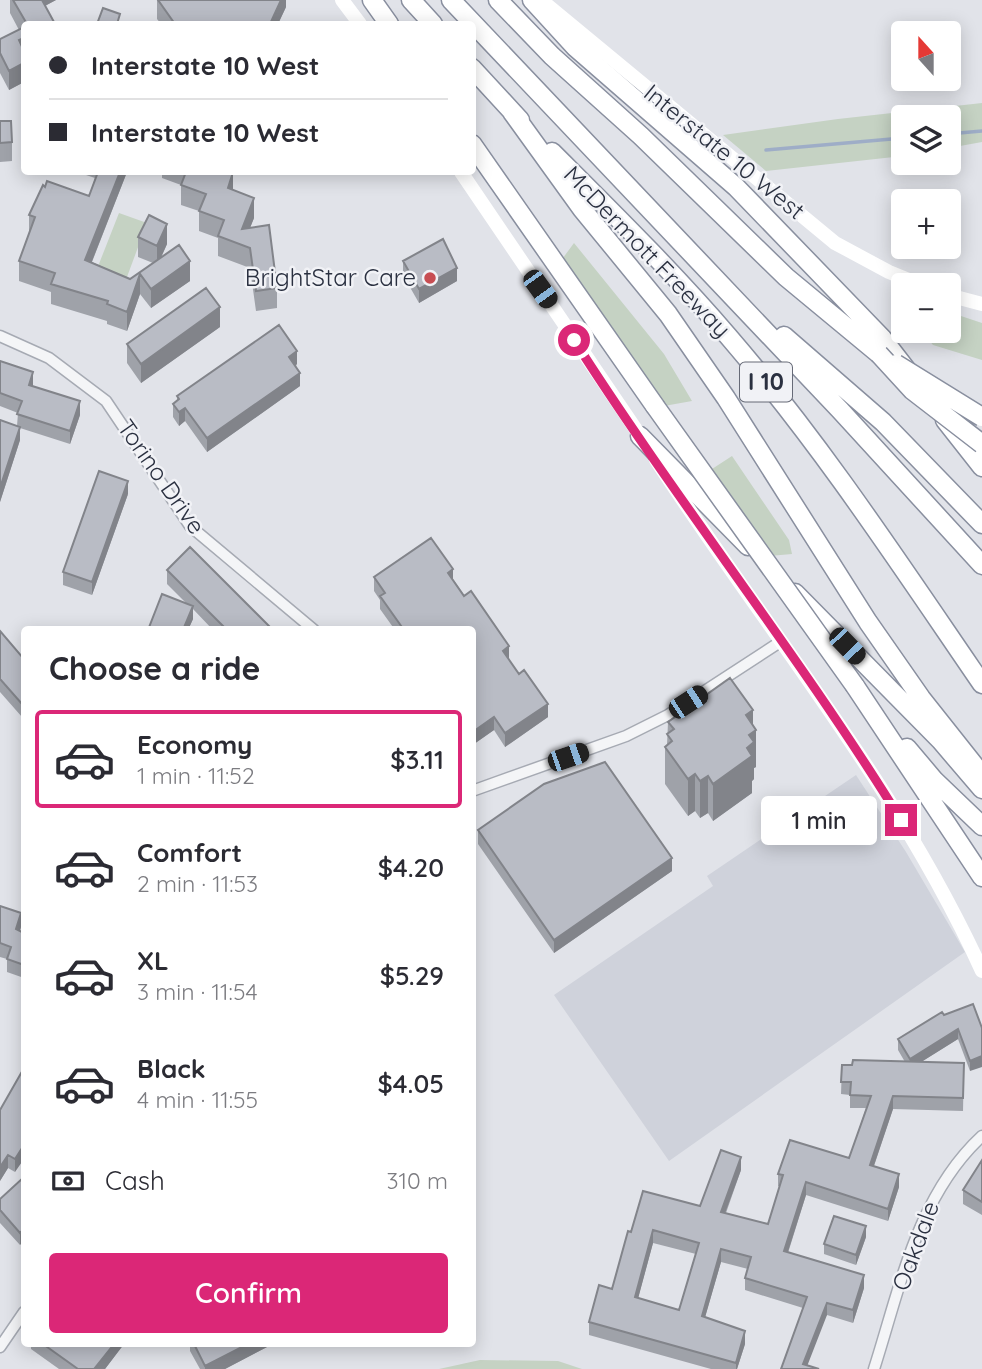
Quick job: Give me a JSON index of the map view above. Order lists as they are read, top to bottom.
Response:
{
  "streets": {
    "highway": ["McDermott Freeway", "I 10"],
    "main road": ["Interstate 10 West"],
    "street": ["Torino Drive", "Oakdale"]
  },
  "places": ["BrightStar Care"],
  "north": "top",
  "page": {
    "map_buttons": ["+", "−"],
    "banner": ["Interstate 10 West", "Interstate 10 West"],
    "heading": "Choose a ride",
    "list": [
      {
        "name": "Economy",
        "note": "1 min · 11:52",
        "value": "$3.11"
      },
      {
        "name": "Comfort",
        "note": "2 min · 11:53",
        "value": "$4.20"
      },
      {
        "name": "XL",
        "note": "3 min · 11:54",
        "value": "$5.29"
      },
      {
        "name": "Black",
        "note": "4 min · 11:55",
        "value": "$4.05"
      }
    ],
    "bubble": "1 min",
    "pay": ["Cash", "310 m"],
    "buttons": "Confirm"
  }
}
